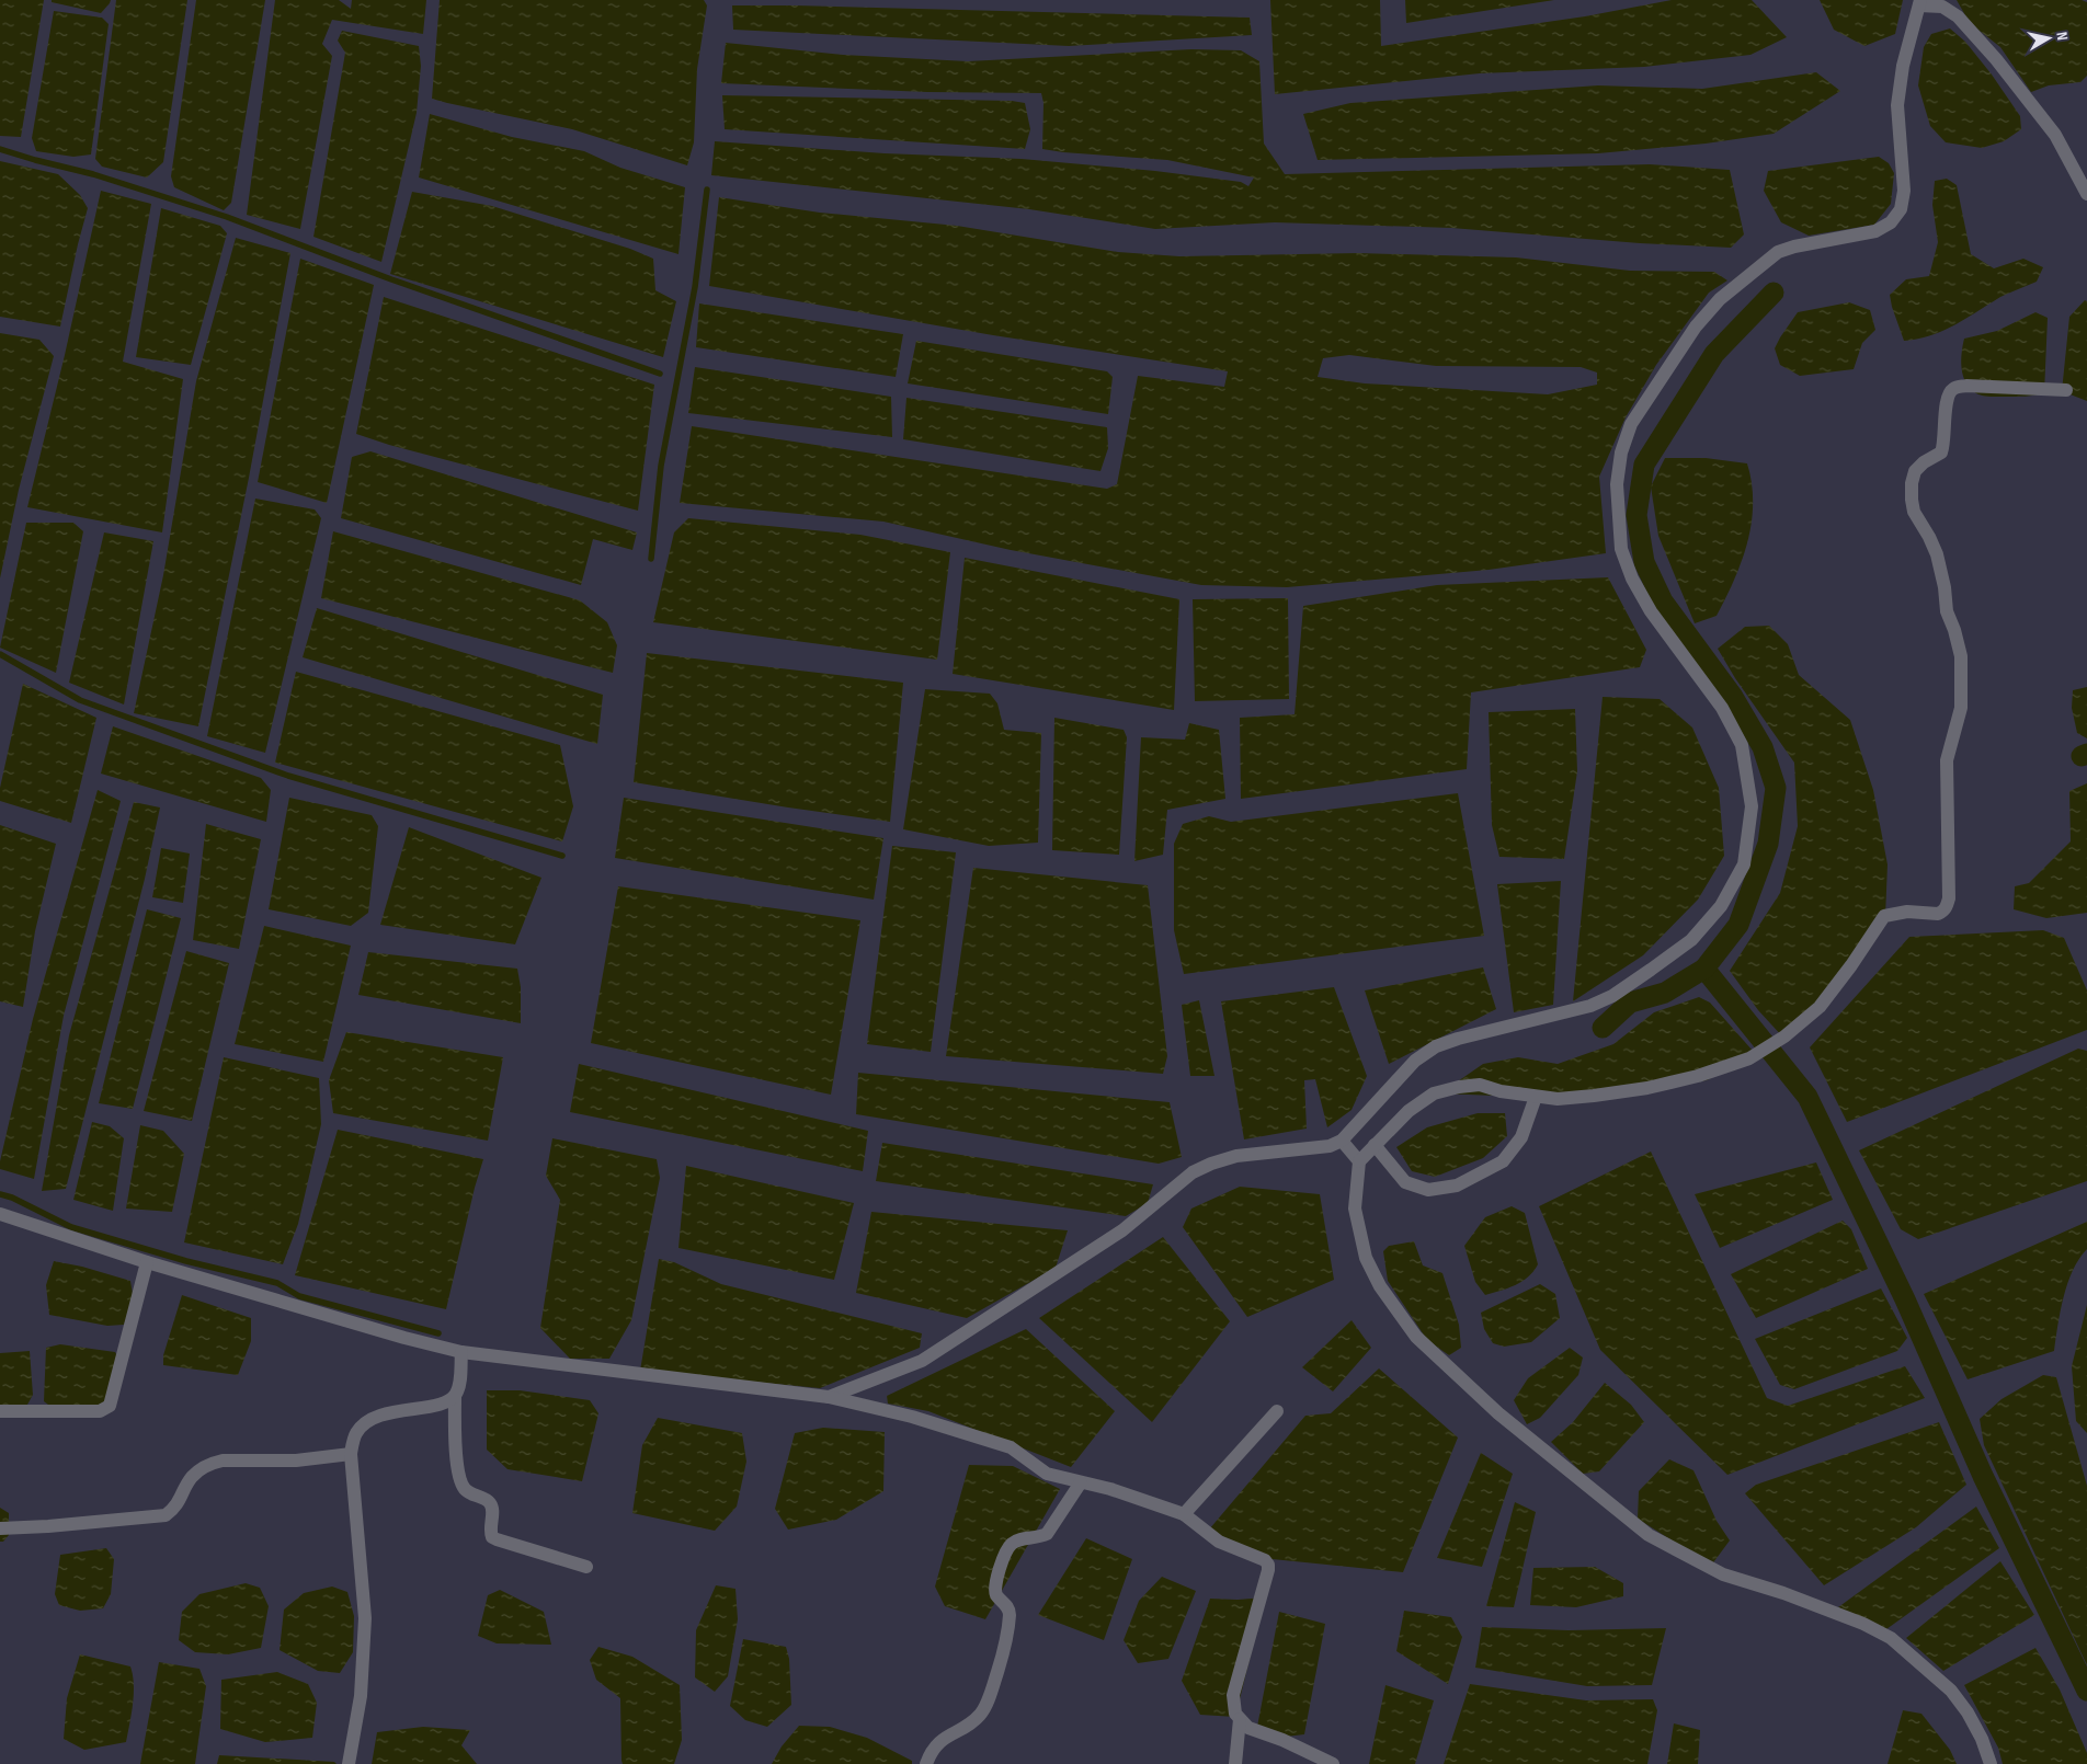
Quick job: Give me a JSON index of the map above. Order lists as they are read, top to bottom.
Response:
{
  "north": "right"
}
